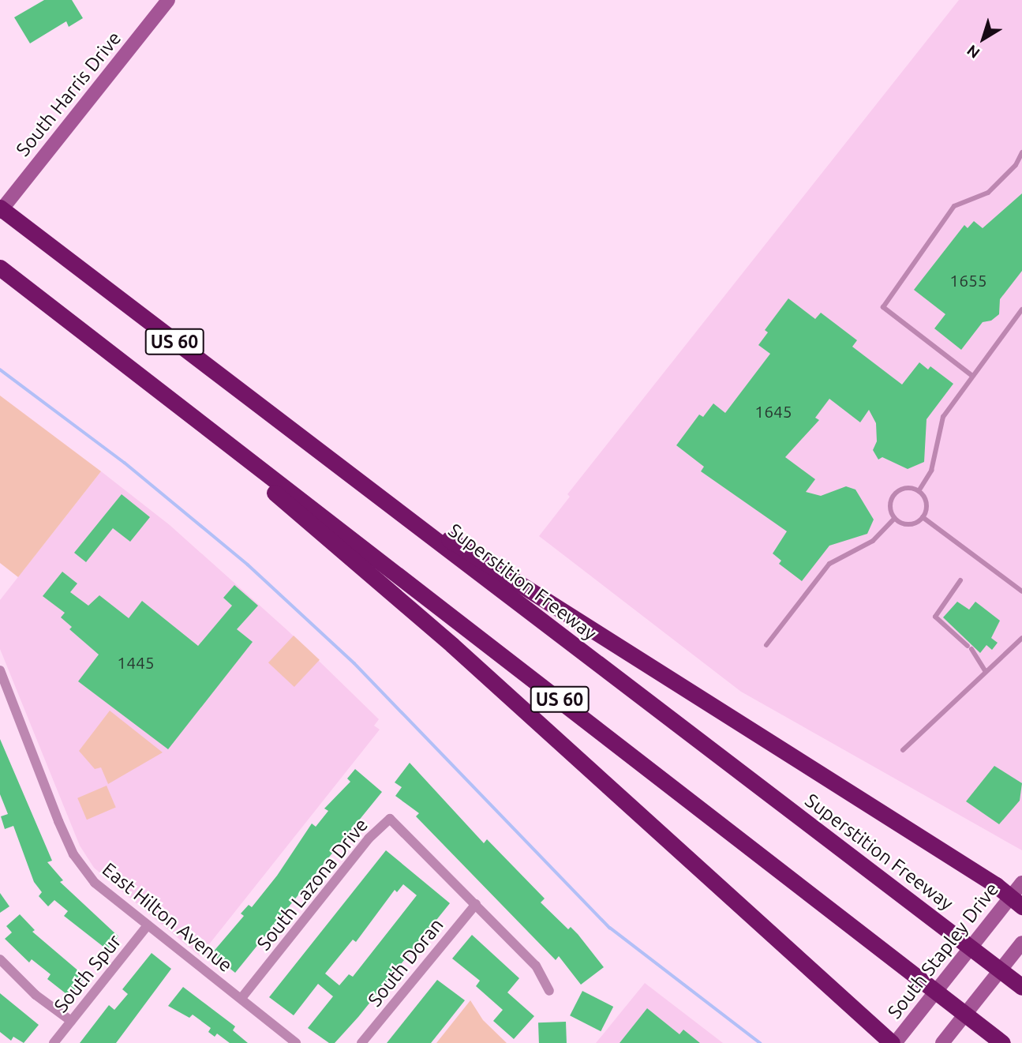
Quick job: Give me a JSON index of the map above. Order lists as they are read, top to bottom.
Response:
{
  "streets": {
    "highway": ["US 60", "Superstition Freeway"],
    "main road": ["South Harris Drive", "South Stapley Drive"],
    "street": [
      "South Lazona Drive",
      "East Hilton Avenue",
      "South Doran",
      "South Spur"
    ]
  },
  "crossings": [
    ["South Harris Drive", "Superstition Freeway"],
    ["South Lazona Drive", "East Hilton Avenue"],
    ["South Lazona Drive", "South Doran"],
    ["East Hilton Avenue", "South Spur"]
  ],
  "house_numbers": ["1655", "1645", "1445"],
  "north": "bottom left"
}
